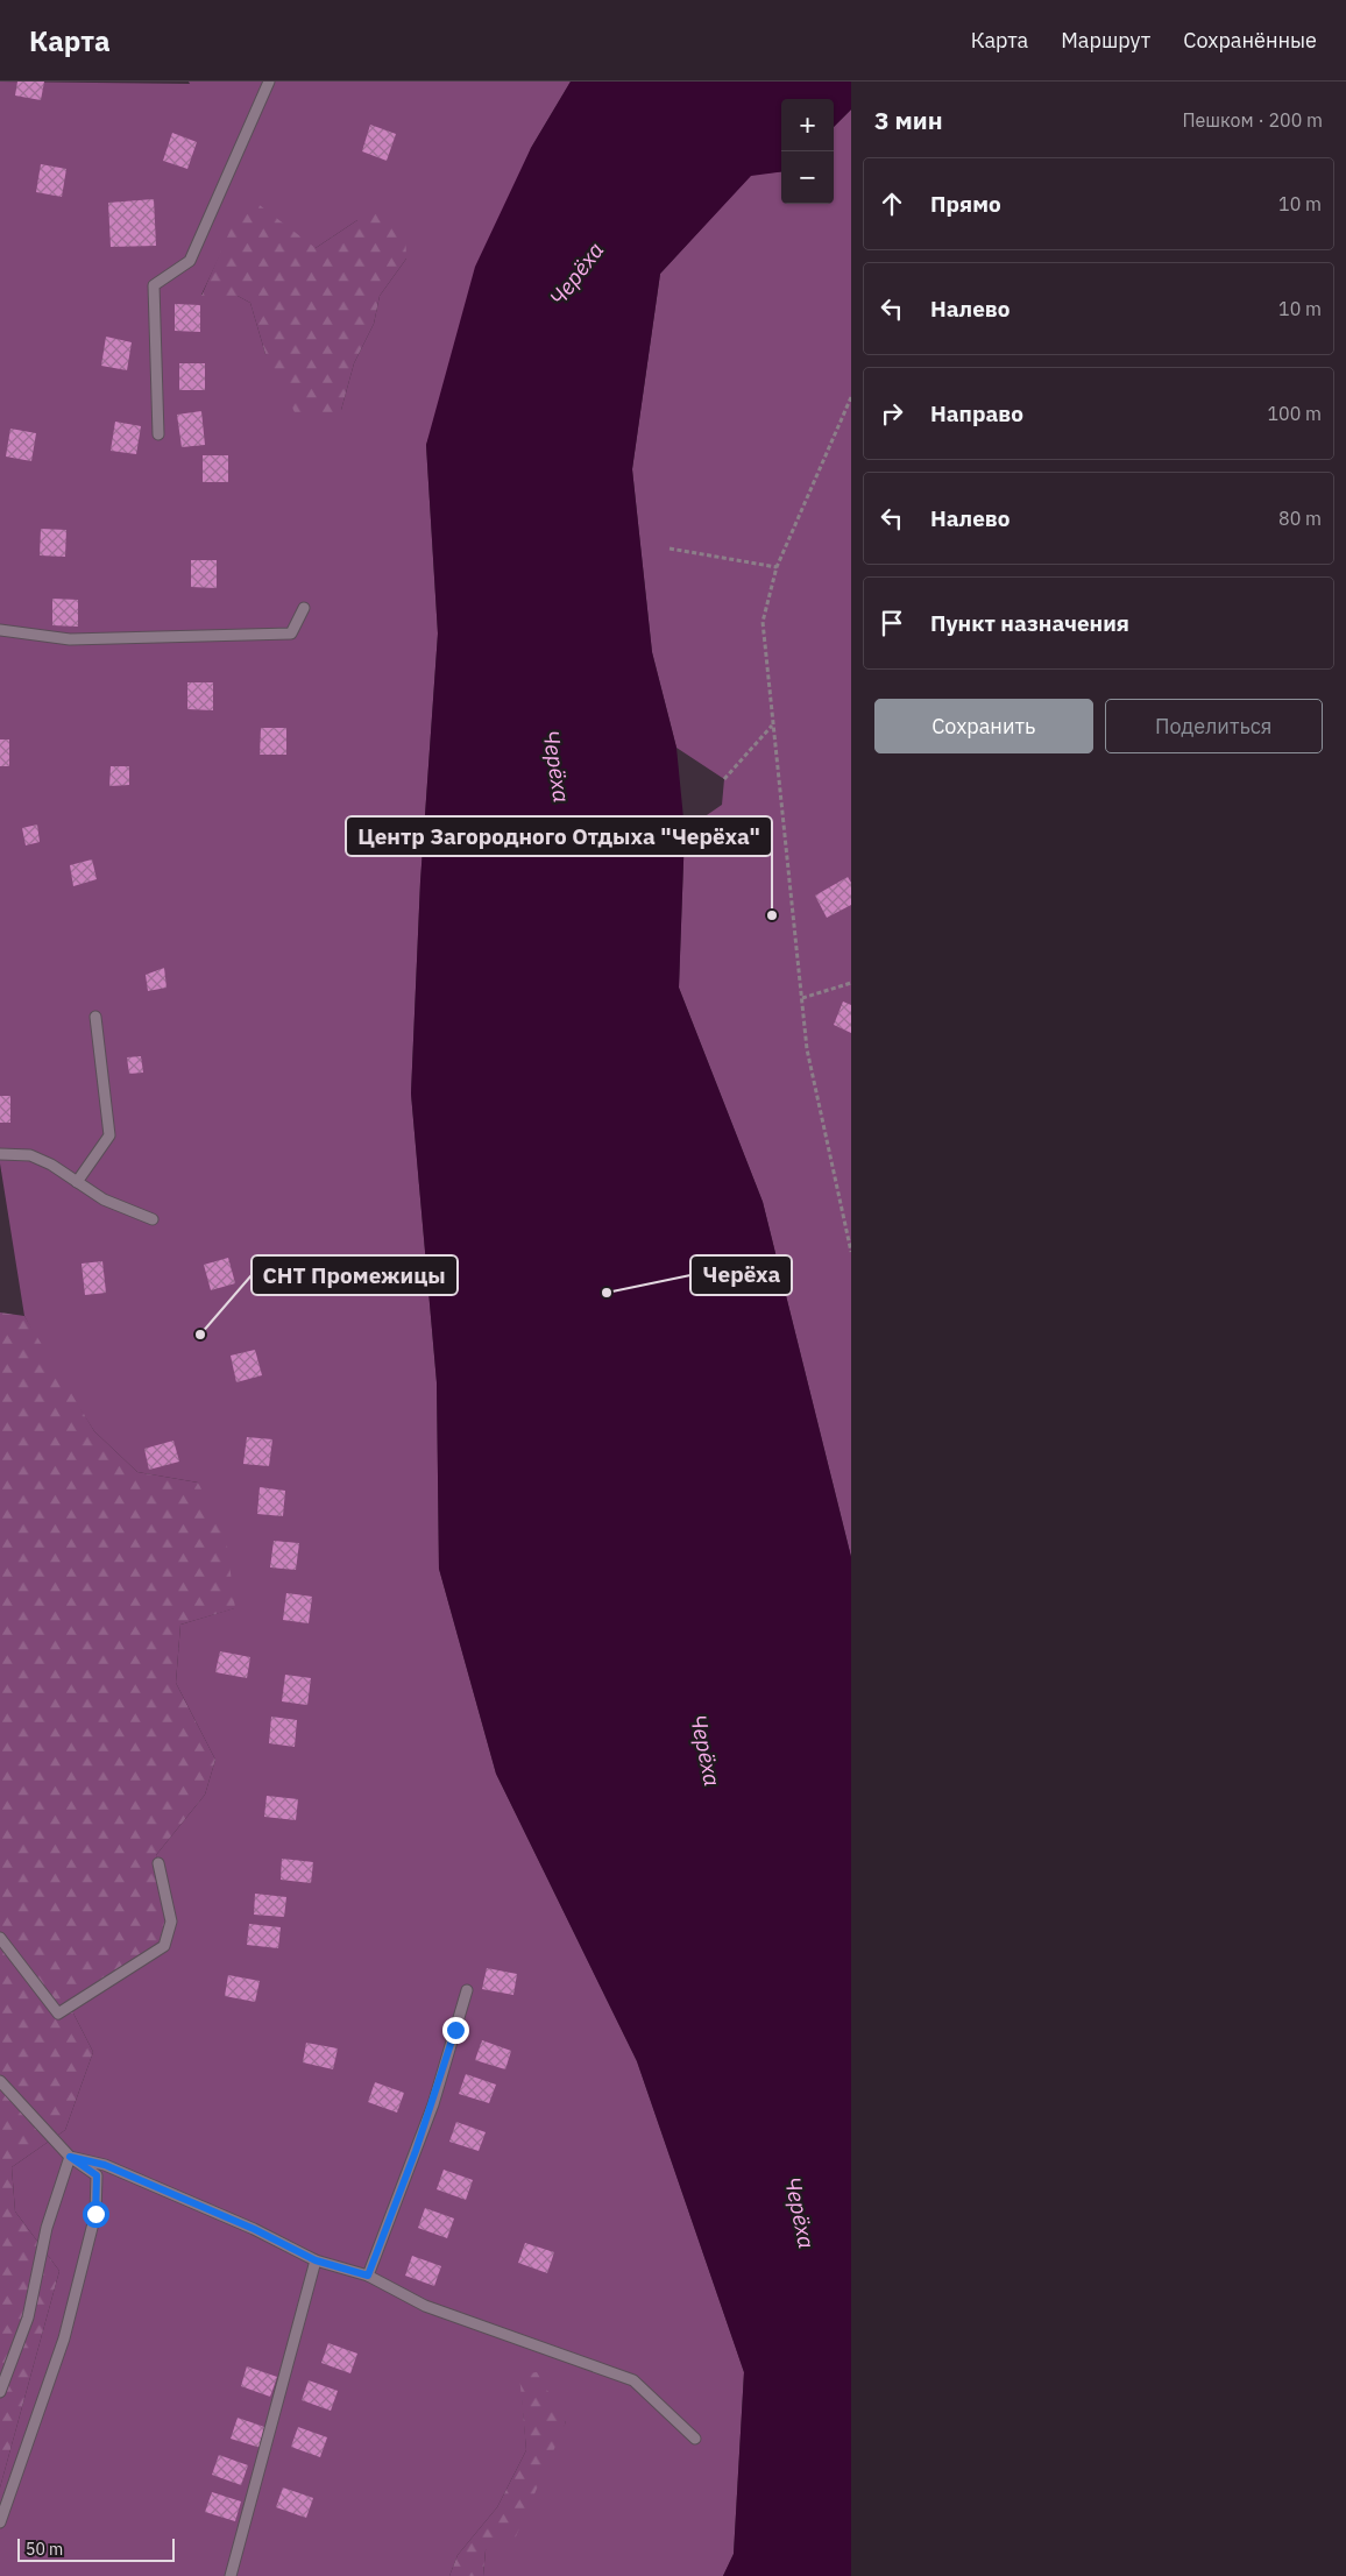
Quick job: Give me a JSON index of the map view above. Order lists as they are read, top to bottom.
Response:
{
  "water": ["Черёха"],
  "places": ["Центр Загородного Отдыха \"Черёха\"", "Черёха", "СНТ Промежицы"],
  "scale_bar": "50 m",
  "page": {
    "header": "Карта",
    "nav": ["Карта", "Маршрут", "Сохранённые"],
    "heading": ["3 мин", "Пешком · 200 m"],
    "map_buttons": ["+", "−"],
    "list": [
      ["Прямо", "10 m"],
      ["Налево", "10 m"],
      ["Направо", "100 m"],
      ["Налево", "80 m"],
      "Пункт назначения"
    ],
    "buttons": ["Сохранить", "Поделиться"],
    "scale": "50 m"
  }
}
